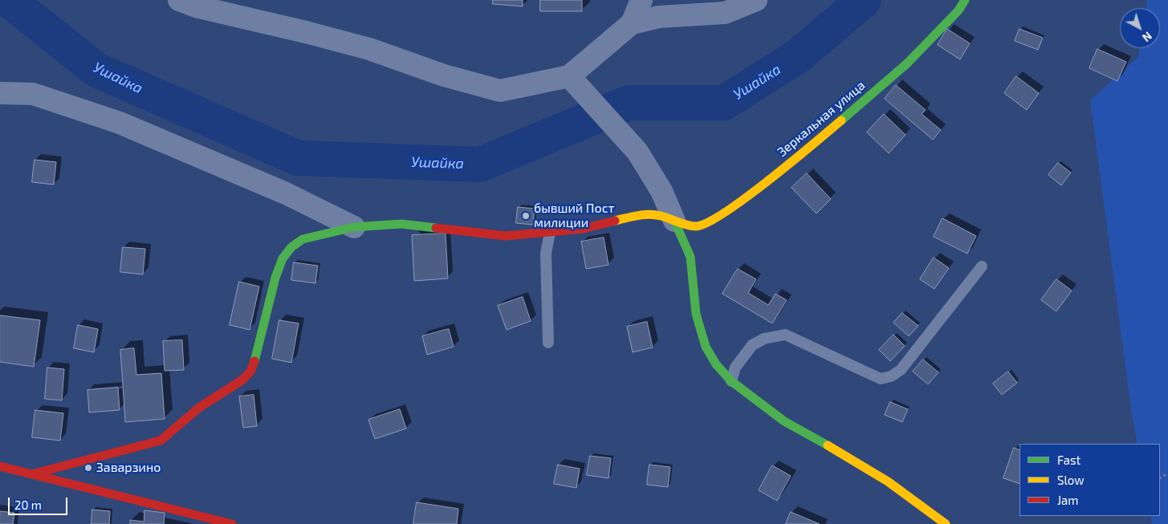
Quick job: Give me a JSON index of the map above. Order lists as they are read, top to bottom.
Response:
{
  "streets": {
    "street": ["Зеркальная улица"]
  },
  "water": ["Ушайка"],
  "places": ["бывший Пост милиции", "Заварзино"],
  "legend": ["Fast", "Slow", "Jam"],
  "scale_bar": "20 m",
  "north": "bottom right"
}
